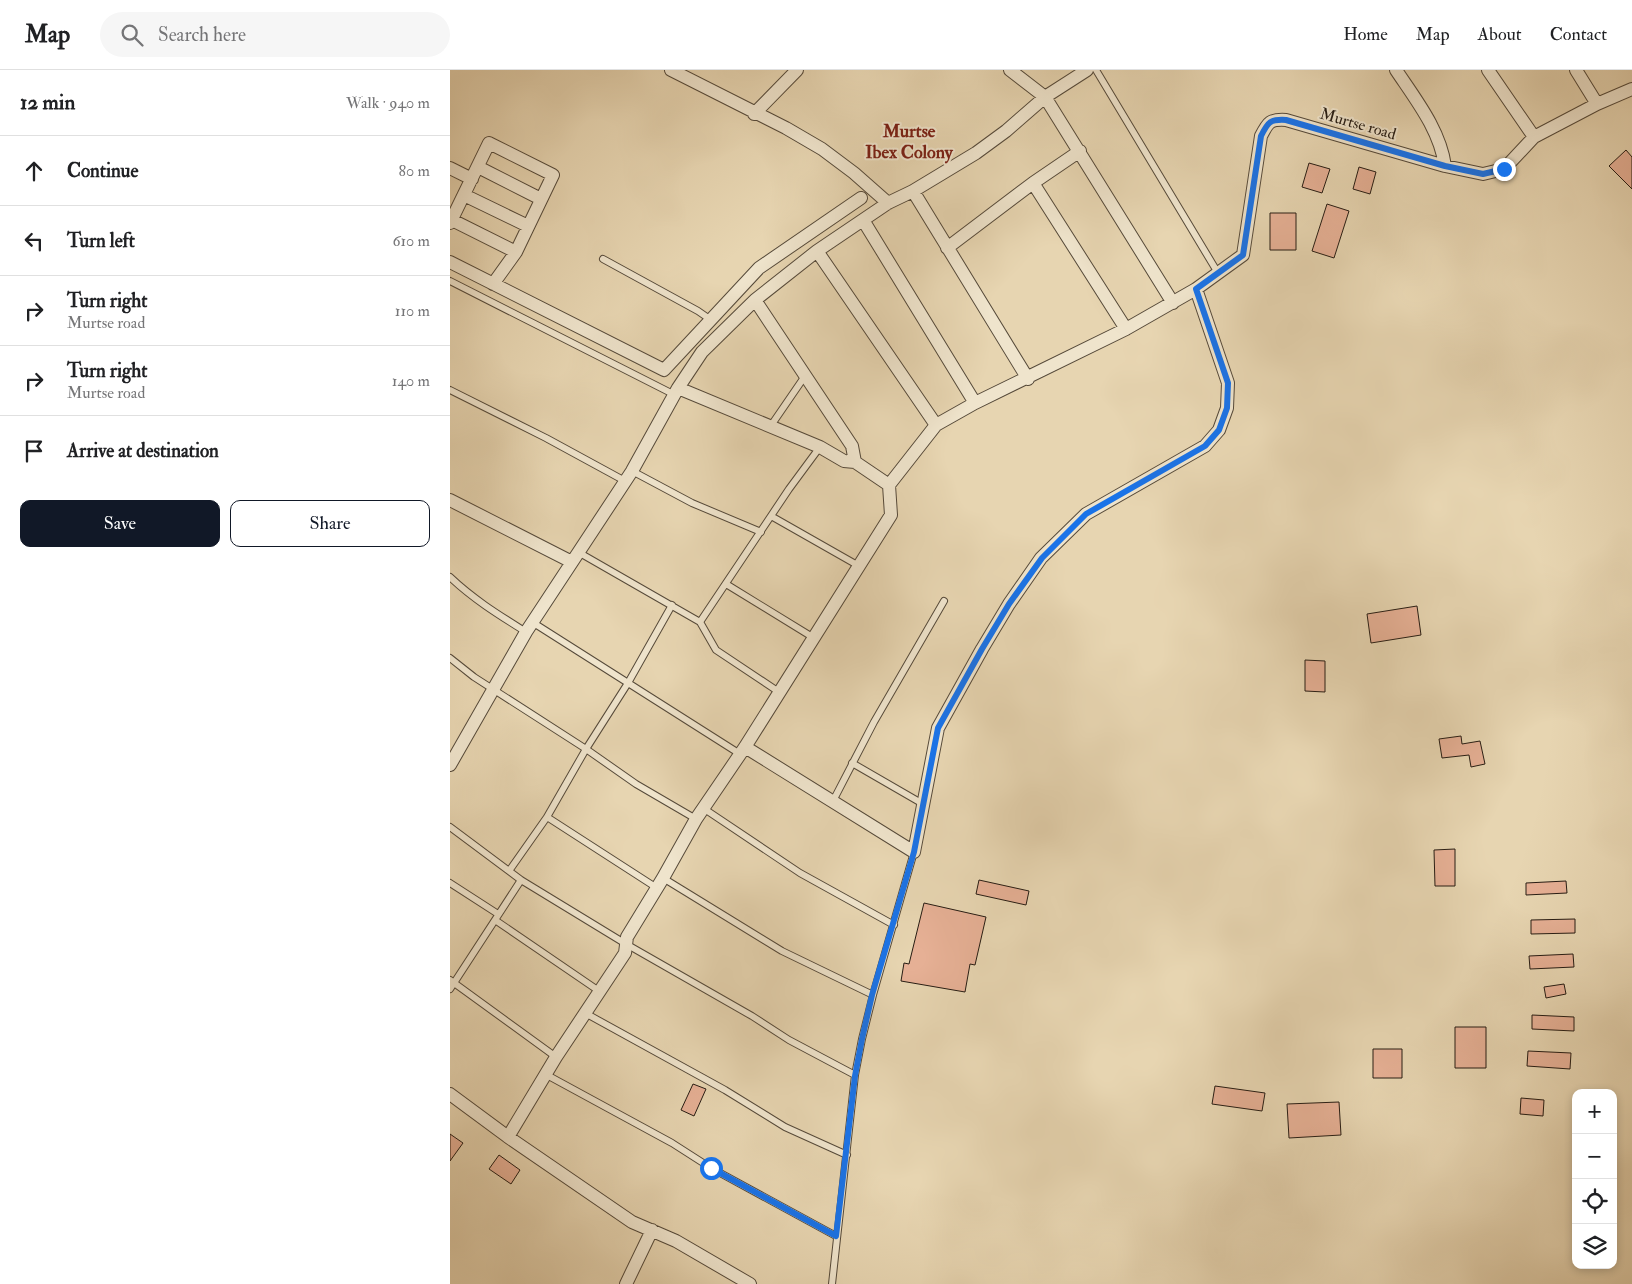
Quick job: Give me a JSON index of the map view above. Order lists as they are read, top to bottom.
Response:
{
  "streets": {
    "street": ["Murtse road"]
  },
  "districts": ["Murtse Ibex Colony"],
  "page": {
    "header": "Map",
    "search": "Search here",
    "nav": [
      "Home",
      "Map",
      "About",
      "Contact"
    ],
    "heading": ["12 min", "Walk · 940 m"],
    "list": [
      ["Continue", "80 m"],
      ["Turn left", "610 m"],
      ["Turn right", "Murtse road", "110 m"],
      ["Turn right", "Murtse road", "140 m"],
      "Arrive at destination"
    ],
    "buttons": ["Save", "Share"],
    "map_buttons": ["+", "−"]
  }
}
